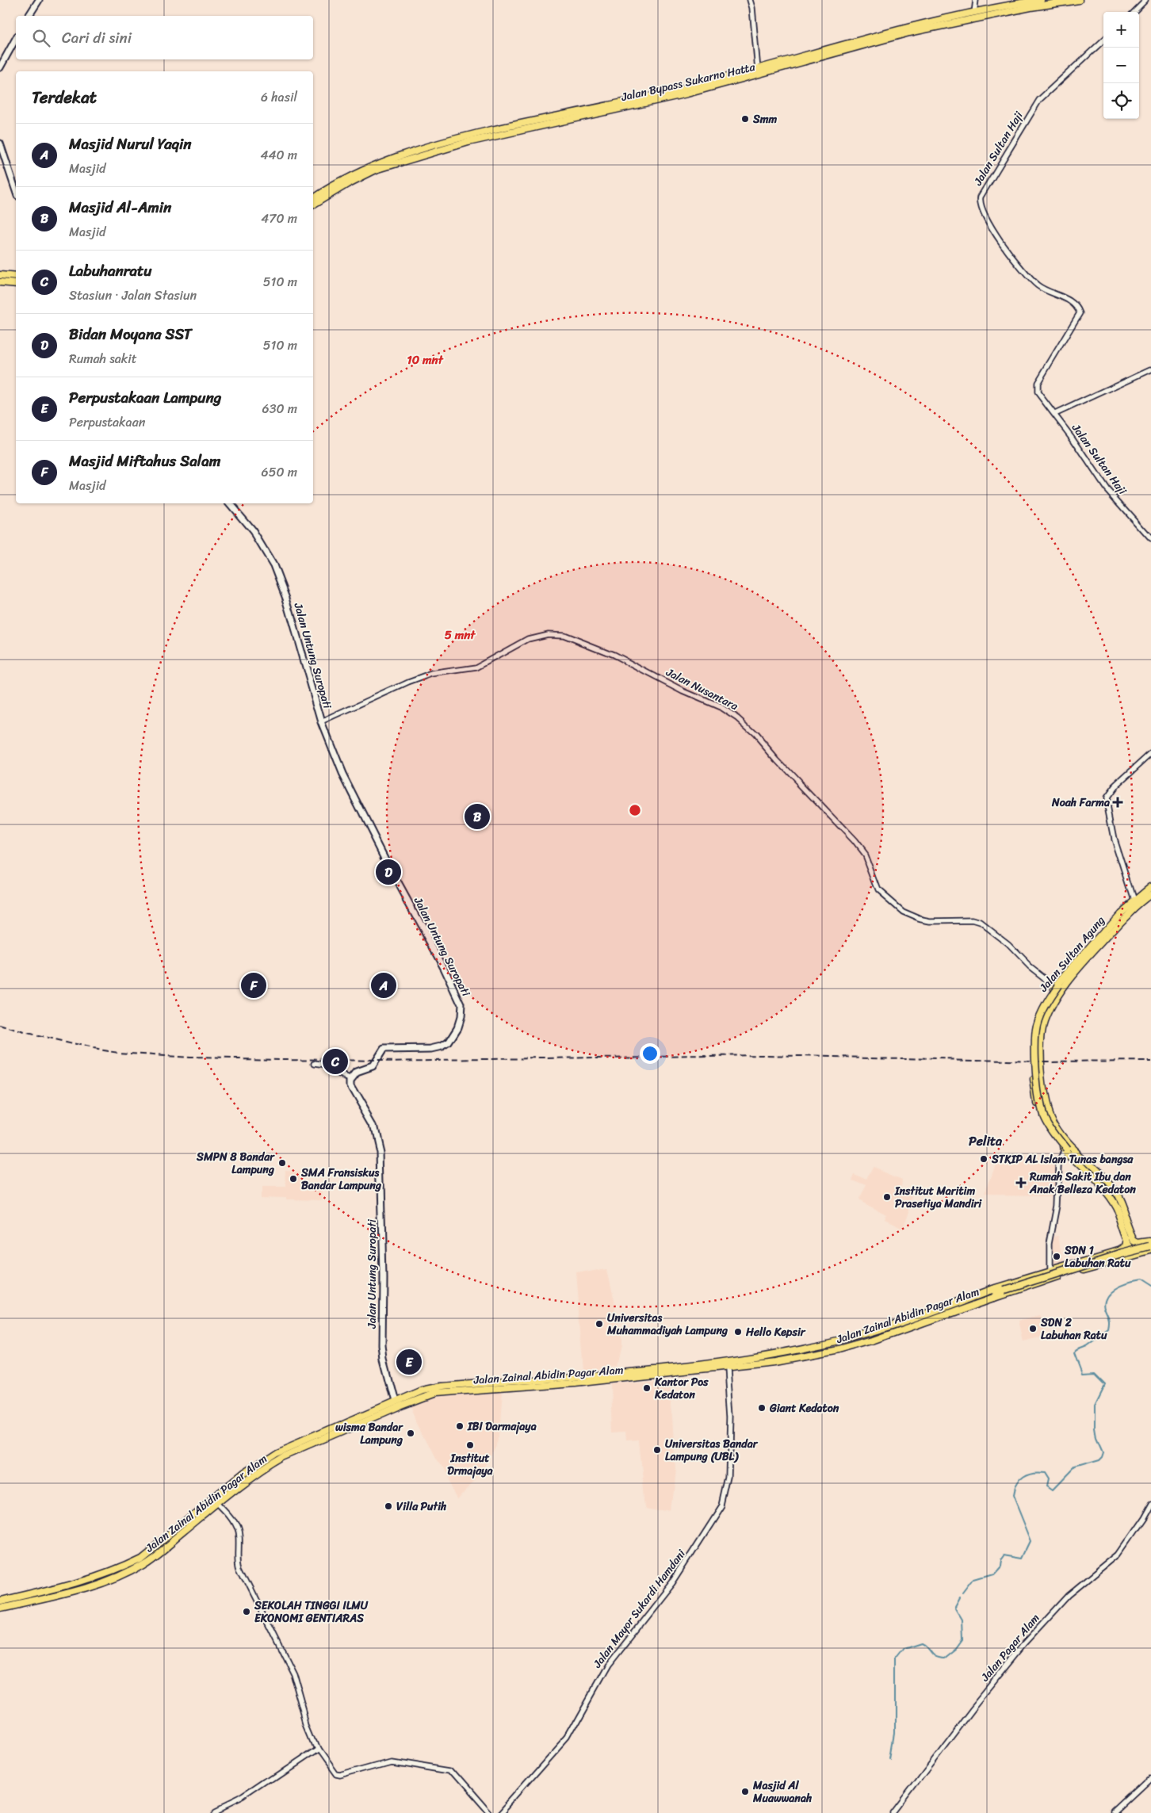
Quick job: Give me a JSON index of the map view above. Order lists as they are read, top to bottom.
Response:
{
  "streets": {
    "main road": [
      "Jalan Bypass Sukarno Hatta",
      "Jalan Untung Suropati",
      "Jalan Sultan Agung",
      "Jalan Zainal Abidin Pagar Alam"
    ],
    "street": [
      "Jalan Sultan Haji",
      "Jalan Nusantara",
      "Jalan Mayor Sukardi Hamdani",
      "Jalan Pagar Alam"
    ]
  },
  "crossings": [
    ["Jalan Untung Suropati", "Jalan Nusantara"],
    ["Jalan Untung Suropati", "Jalan Zainal Abidin Pagar Alam"],
    ["Jalan Nusantara", "Jalan Sultan Agung"],
    ["Jalan Sultan Agung", "Jalan Zainal Abidin Pagar Alam"],
    ["Jalan Zainal Abidin Pagar Alam", "Jalan Mayor Sukardi Hamdani"]
  ],
  "districts": ["Pelita"],
  "places": {
    "other": [
      "Smm",
      "STKIP AL Islam Tunas bangsa",
      "SMPN 8 Bandar Lampung",
      "SMA Fransiskus Bandar Lampung",
      "Institut Maritim Prasetiya Mandiri",
      "SDN 1 Labuhan Ratu",
      "Universitas Muhammadiyah Lampung",
      "SDN 2 Labuhan Ratu",
      "Hello Kepsir",
      "Kantor Pos Kedaton",
      "Giant Kedaton",
      "IBI Darmajaya",
      "wisma Bandar Lampung",
      "Institut Drmajaya",
      "Universitas Bandar Lampung (UBL)",
      "Villa Putih",
      "SEKOLAH TINGGI ILMU EKONOMI GENTIARAS",
      "Masjid Al Muawwanah"
    ],
    "health": ["Noah Farma", "Rumah Sakit Ibu dan Anak Belleza Kedaton"]
  },
  "page": {
    "map_buttons": ["+", "−"],
    "search": "Cari di sini",
    "heading": ["Terdekat", "6 hasil"],
    "list": [
      {
        "mark": "A",
        "name": "Masjid Nurul Yaqin",
        "note": "Masjid",
        "value": "440 m"
      },
      {
        "mark": "B",
        "name": "Masjid Al-Amin",
        "note": "Masjid",
        "value": "470 m"
      },
      {
        "mark": "C",
        "name": "Labuhanratu",
        "note": "Stasiun · Jalan Stasiun",
        "value": "510 m"
      },
      {
        "mark": "D",
        "name": "Bidan Moyana SST",
        "note": "Rumah sakit",
        "value": "510 m"
      },
      {
        "mark": "E",
        "name": "Perpustakaan Lampung",
        "note": "Perpustakaan",
        "value": "630 m"
      },
      {
        "mark": "F",
        "name": "Masjid Miftahus Salam",
        "note": "Masjid",
        "value": "650 m"
      }
    ],
    "pins": [
      "B",
      "D",
      "A",
      "F",
      "C",
      "E"
    ]
  },
  "rings": ["10 mnt", "5 mnt"]
}
